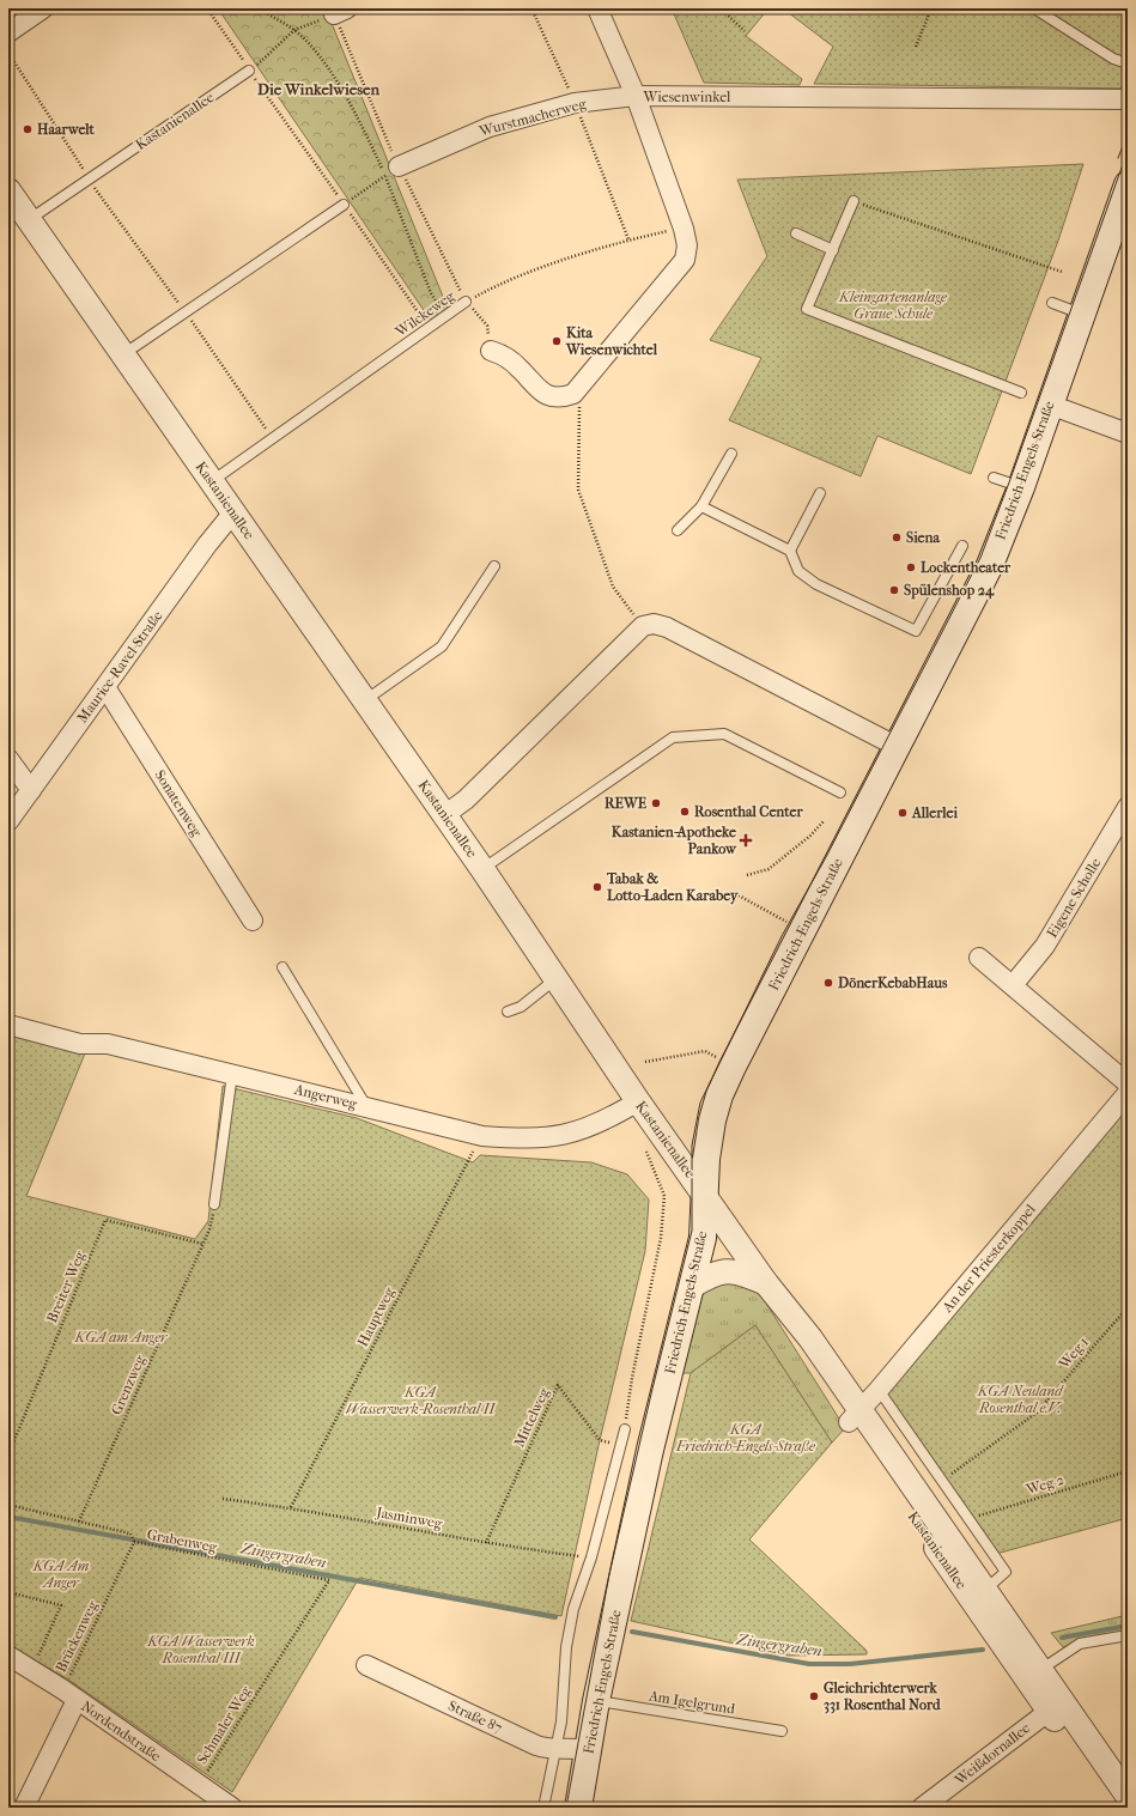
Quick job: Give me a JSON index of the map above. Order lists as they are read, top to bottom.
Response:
{
  "streets": {
    "main road": ["Friedrich-Engels-Straße"],
    "street": [
      "Wiesenwinkel",
      "Wurstmacherweg",
      "Kastanienallee",
      "Maurice-Ravel-Straße",
      "Sonatenweg",
      "Eigene Scholle",
      "Angerweg",
      "An der Priesterkoppel",
      "Straße 87",
      "Nordendstraße",
      "Weißdornallee"
    ],
    "lane": ["Wilckeweg", "Am Igelgrund"],
    "path": [
      "Breiter Weg",
      "Hauptweg",
      "Weg 1",
      "Grenzweg",
      "Mittelweg",
      "Weg 2",
      "Jasminweg",
      "Grabenweg",
      "Brückenweg",
      "Schmaler Weg"
    ]
  },
  "crossings": [
    ["Wiesenwinkel", "Wurstmacherweg"],
    ["Wiesenwinkel", "Wilckeweg"],
    ["Kastanienallee", "Wilckeweg"],
    ["Kastanienallee", "Friedrich-Engels-Straße"],
    ["Kastanienallee", "Maurice-Ravel-Straße"],
    ["Kastanienallee", "Angerweg"],
    ["Kastanienallee", "An der Priesterkoppel"],
    ["Kastanienallee", "Weißdornallee"],
    ["Friedrich-Engels-Straße", "Am Igelgrund"],
    ["Friedrich-Engels-Straße", "Straße 87"],
    ["Maurice-Ravel-Straße", "Sonatenweg"],
    ["Angerweg", "Hauptweg"],
    ["Breiter Weg", "Grenzweg"],
    ["Hauptweg", "Jasminweg"],
    ["Grenzweg", "Grabenweg"],
    ["Mittelweg", "Jasminweg"],
    ["Grabenweg", "Brückenweg"],
    ["Grabenweg", "Schmaler Weg"],
    ["Brückenweg", "Nordendstraße"],
    ["Schmaler Weg", "Nordendstraße"]
  ],
  "districts": ["Die Winkelwiesen"],
  "water": ["Zingergraben"],
  "parks": [
    "Kleingartenanlage Graue Schule",
    "KGA am Anger",
    "KGA Neuland Rosenthal e.V.",
    "KGA Wasserwerk-Rosenthal II",
    "KGA Friedrich-Engels-Straße",
    "KGA Am Anger",
    "KGA Wasserwerk Rosenthal III"
  ],
  "places": {
    "other": [
      "Haarwelt",
      "Kita Wiesenwichtel",
      "Siena",
      "Lockentheater",
      "Spülenshop 24",
      "REWE",
      "Rosenthal Center",
      "Allerlei",
      "Tabak & Lotto-Laden Karabey",
      "DönerKebabHaus",
      "Gleichrichterwerk 331 Rosenthal Nord"
    ],
    "health": ["Kastanien-Apotheke Pankow"]
  }
}
